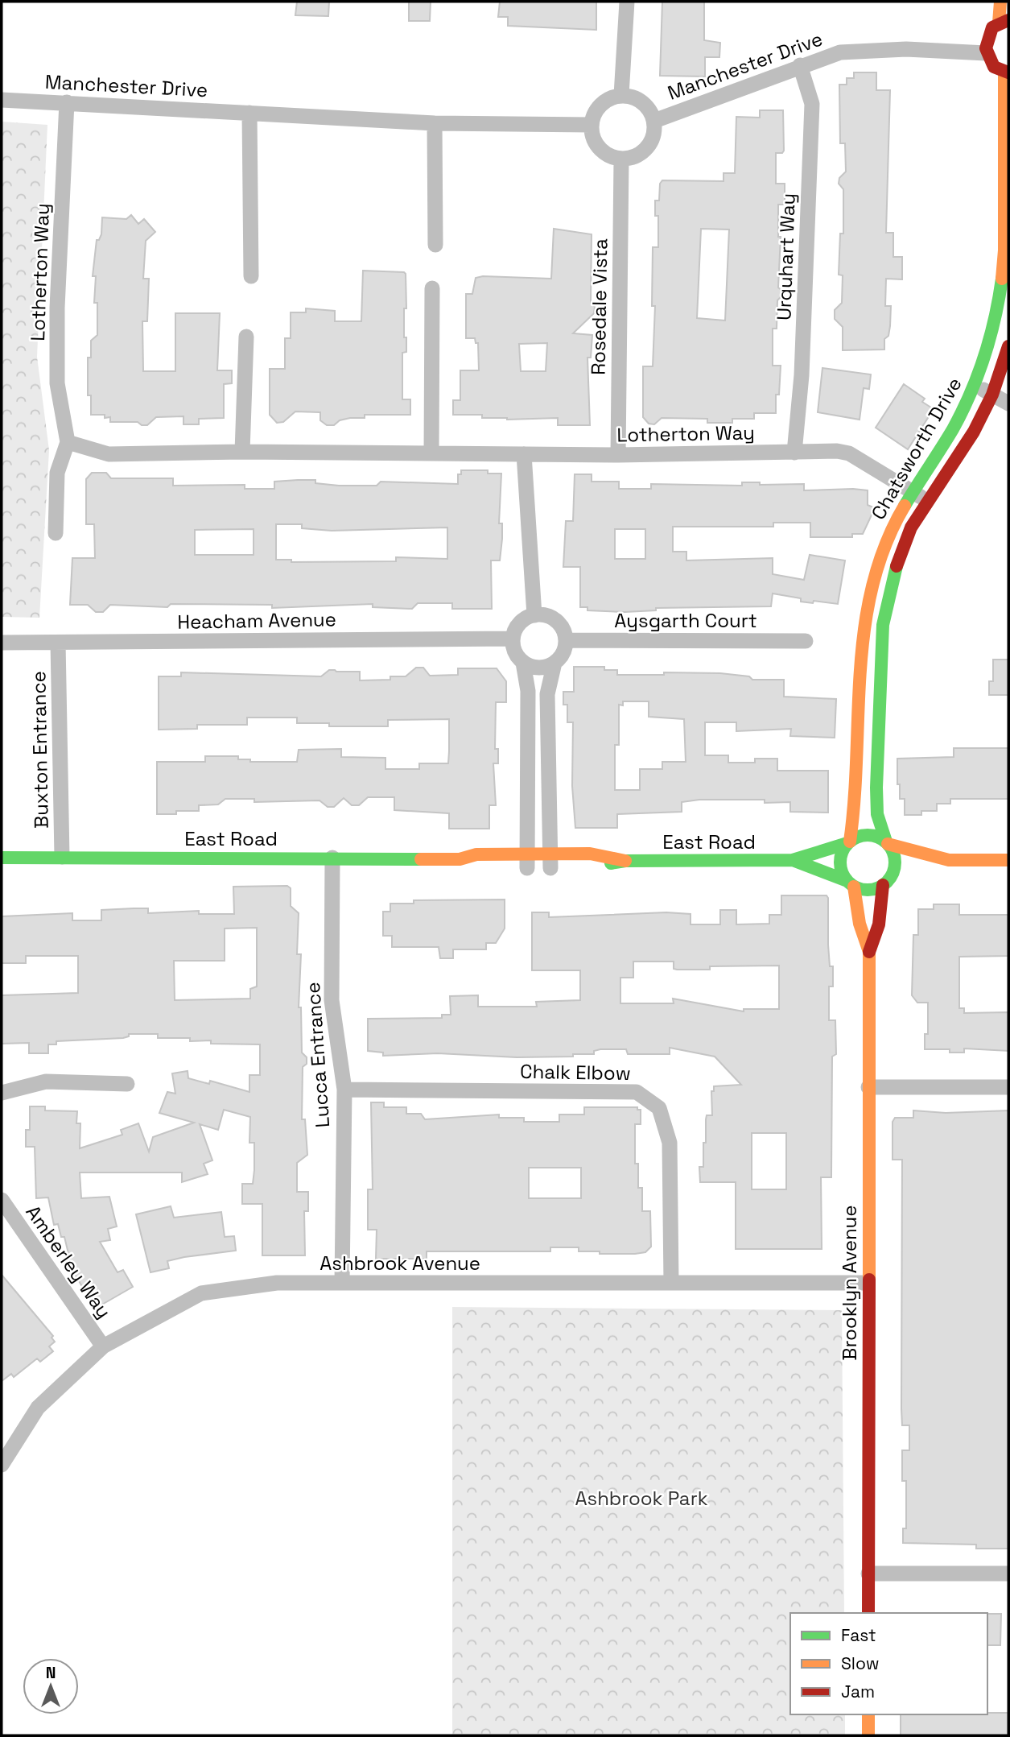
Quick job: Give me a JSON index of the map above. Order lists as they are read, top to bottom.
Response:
{
  "streets": {
    "street": [
      "Manchester Drive",
      "Urquhart Way",
      "Lotherton Way",
      "Rosedale Vista",
      "Chatsworth Drive",
      "Heacham Avenue",
      "Aysgarth Court",
      "Buxton Entrance",
      "East Road",
      "Lucca Entrance",
      "Chalk Elbow",
      "Amberley Way",
      "Ashbrook Avenue",
      "Brooklyn Avenue"
    ]
  },
  "crossings": [
    ["Manchester Drive", "Urquhart Way"],
    ["Manchester Drive", "Lotherton Way"],
    ["Manchester Drive", "Rosedale Vista"],
    ["Urquhart Way", "Lotherton Way"],
    ["Lotherton Way", "Rosedale Vista"],
    ["Lotherton Way", "Chatsworth Drive"],
    ["Chatsworth Drive", "East Road"],
    ["Chatsworth Drive", "Brooklyn Avenue"],
    ["Heacham Avenue", "Aysgarth Court"],
    ["Heacham Avenue", "Buxton Entrance"],
    ["Buxton Entrance", "East Road"],
    ["East Road", "Lucca Entrance"],
    ["East Road", "Brooklyn Avenue"],
    ["Lucca Entrance", "Chalk Elbow"],
    ["Lucca Entrance", "Ashbrook Avenue"],
    ["Chalk Elbow", "Ashbrook Avenue"],
    ["Amberley Way", "Ashbrook Avenue"],
    ["Ashbrook Avenue", "Brooklyn Avenue"]
  ],
  "parks": ["Ashbrook Park"],
  "legend": ["Fast", "Slow", "Jam"],
  "north": "top"
}
